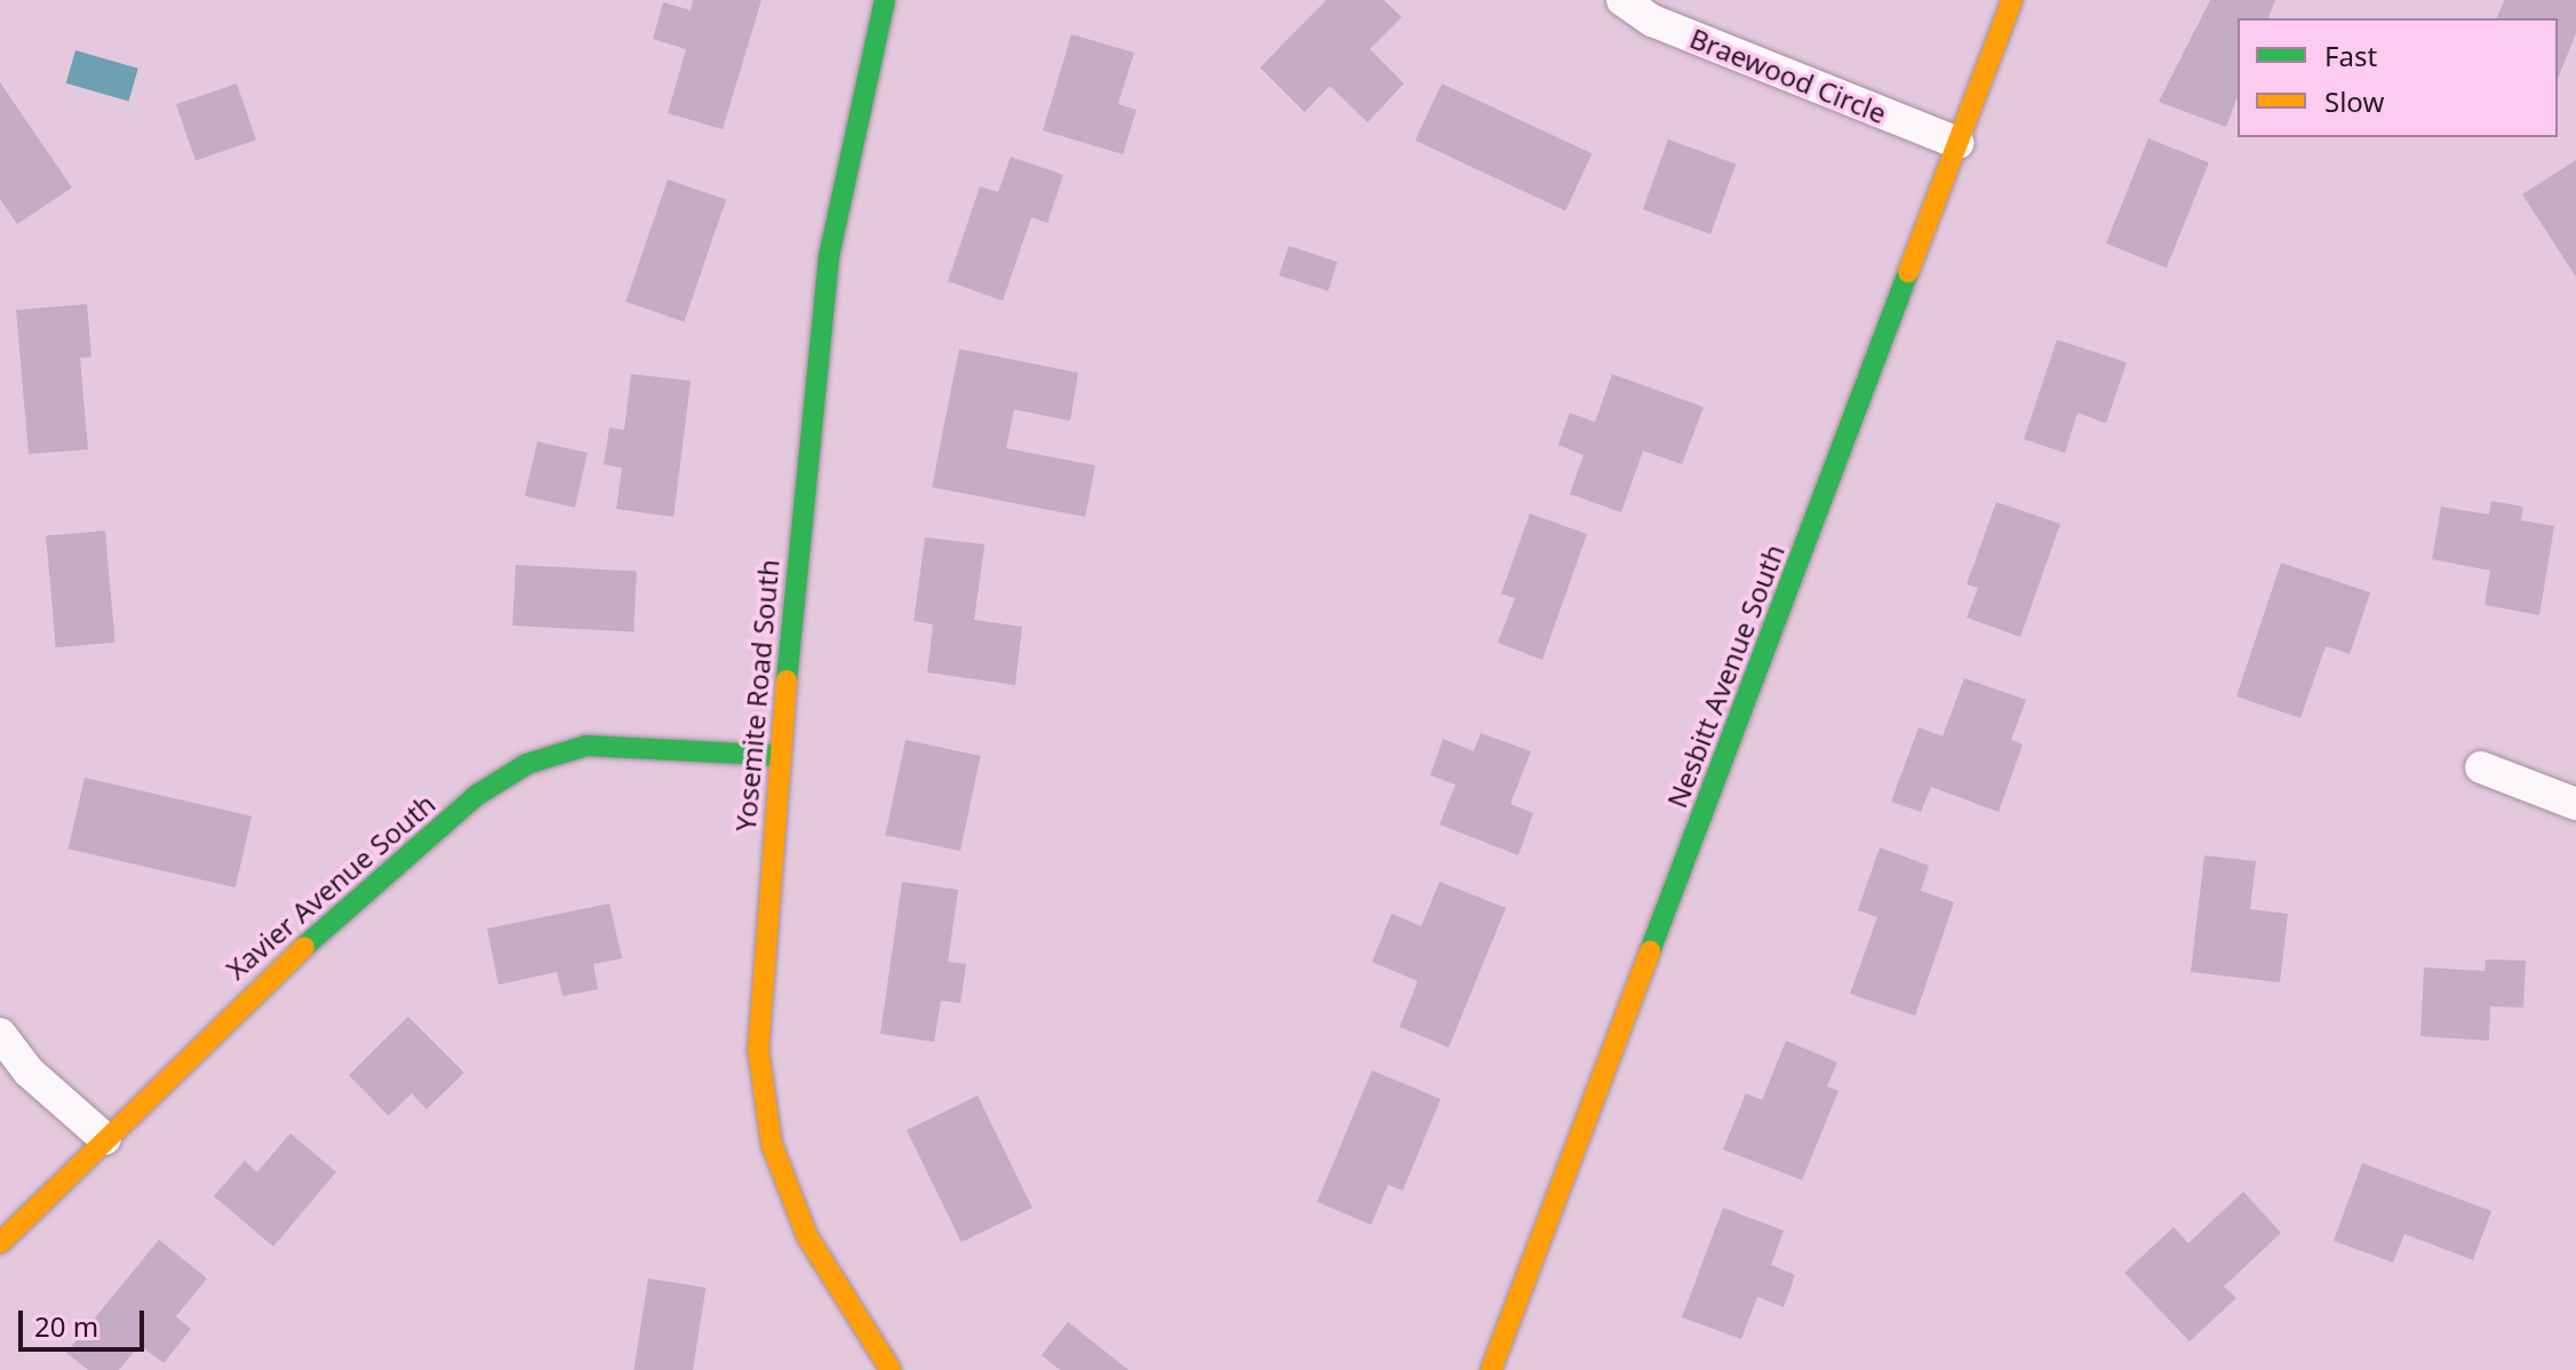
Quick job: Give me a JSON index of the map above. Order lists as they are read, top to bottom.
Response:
{
  "streets": {
    "street": [
      "Braewood Circle",
      "Nesbitt Avenue South",
      "Yosemite Road South",
      "Xavier Avenue South"
    ]
  },
  "crossings": [
    ["Braewood Circle", "Nesbitt Avenue South"],
    ["Yosemite Road South", "Xavier Avenue South"]
  ],
  "legend": ["Fast", "Slow"],
  "scale_bar": "20 m"
}
